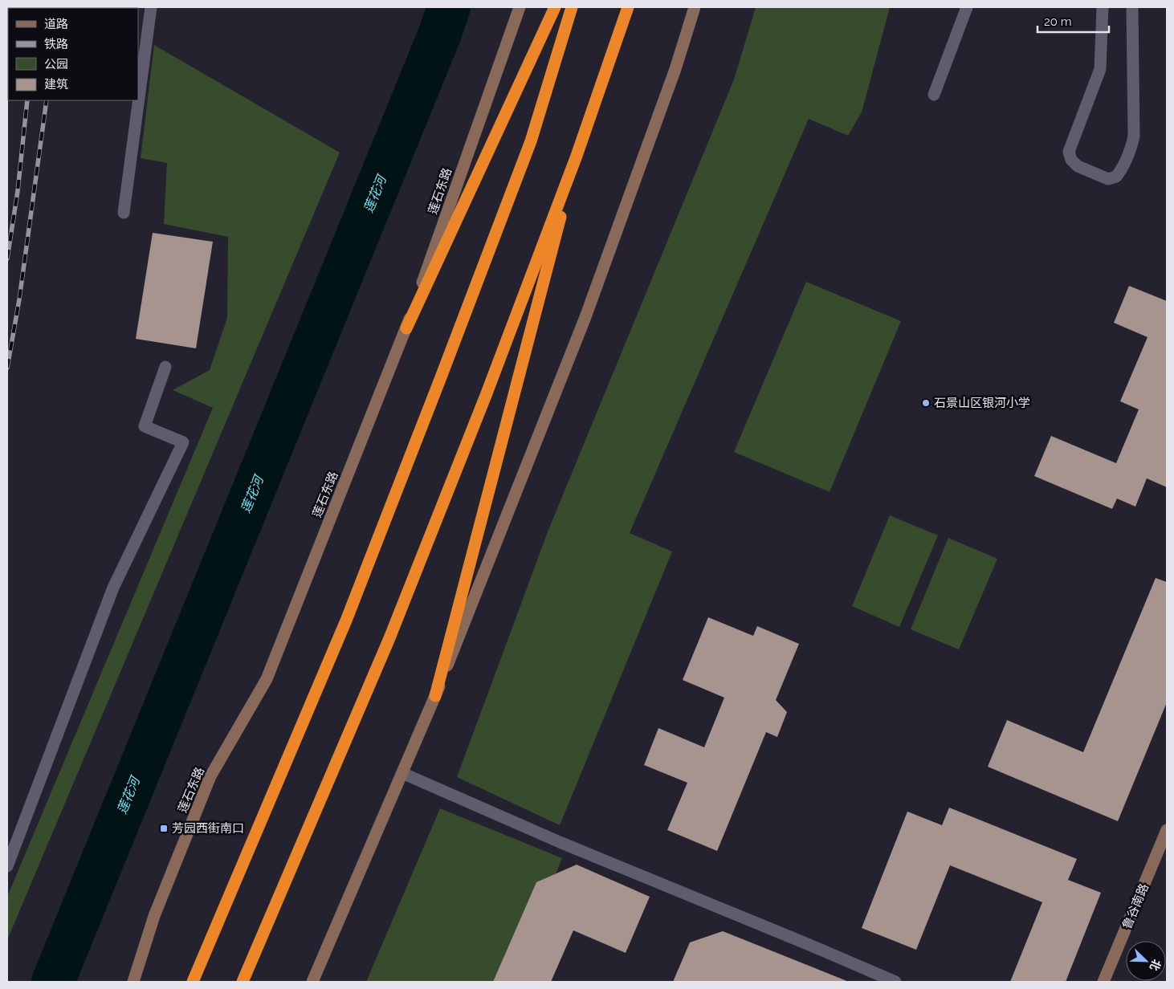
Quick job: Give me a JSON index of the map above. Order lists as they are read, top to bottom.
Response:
{
  "streets": {
    "street": ["莲石东路", "鲁谷南路"]
  },
  "water": ["莲花河"],
  "places": {
    "other": ["石景山区银河小学"],
    "transit": ["芳园西街南口"]
  },
  "legend": [
    "道路",
    "铁路",
    "公园",
    "建筑"
  ],
  "scale_bar": "20 m",
  "north": "bottom right"
}
